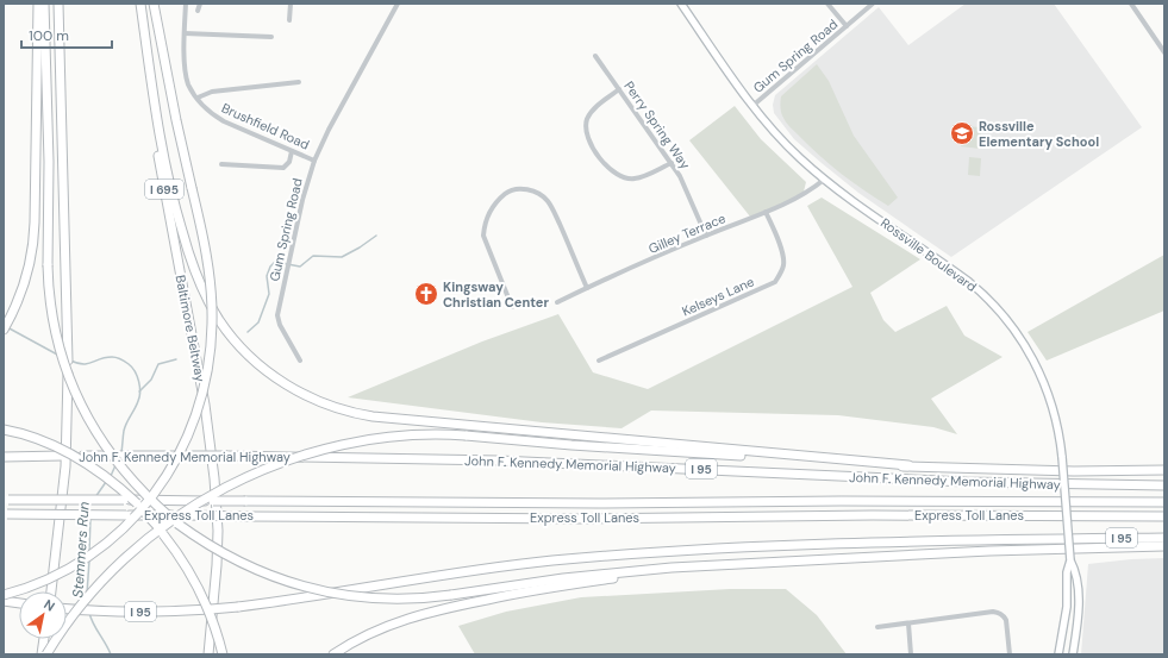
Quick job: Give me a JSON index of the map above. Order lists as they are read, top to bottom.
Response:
{
  "streets": {
    "highway": [
      "I 695",
      "Baltimore Beltway",
      "John F. Kennedy Memorial Highway",
      "I 95",
      "Express Toll Lanes"
    ],
    "main road": ["Rossville Boulevard"],
    "street": [
      "Gum Spring Road",
      "Perry Spring Way",
      "Brushfield Road",
      "Gilley Terrace",
      "Kelseys Lane"
    ]
  },
  "crossings": [
    ["Gum Spring Road", "Brushfield Road"],
    ["Gum Spring Road", "Rossville Boulevard"],
    ["Perry Spring Way", "Gilley Terrace"],
    ["Gilley Terrace", "Rossville Boulevard"],
    ["Gilley Terrace", "Kelseys Lane"]
  ],
  "water": ["Stemmers Run"],
  "places": {
    "school or university": ["Rossville Elementary School"],
    "church": ["Kingsway Christian Center"]
  },
  "scale_bar": "100 m",
  "north": "top right"
}
